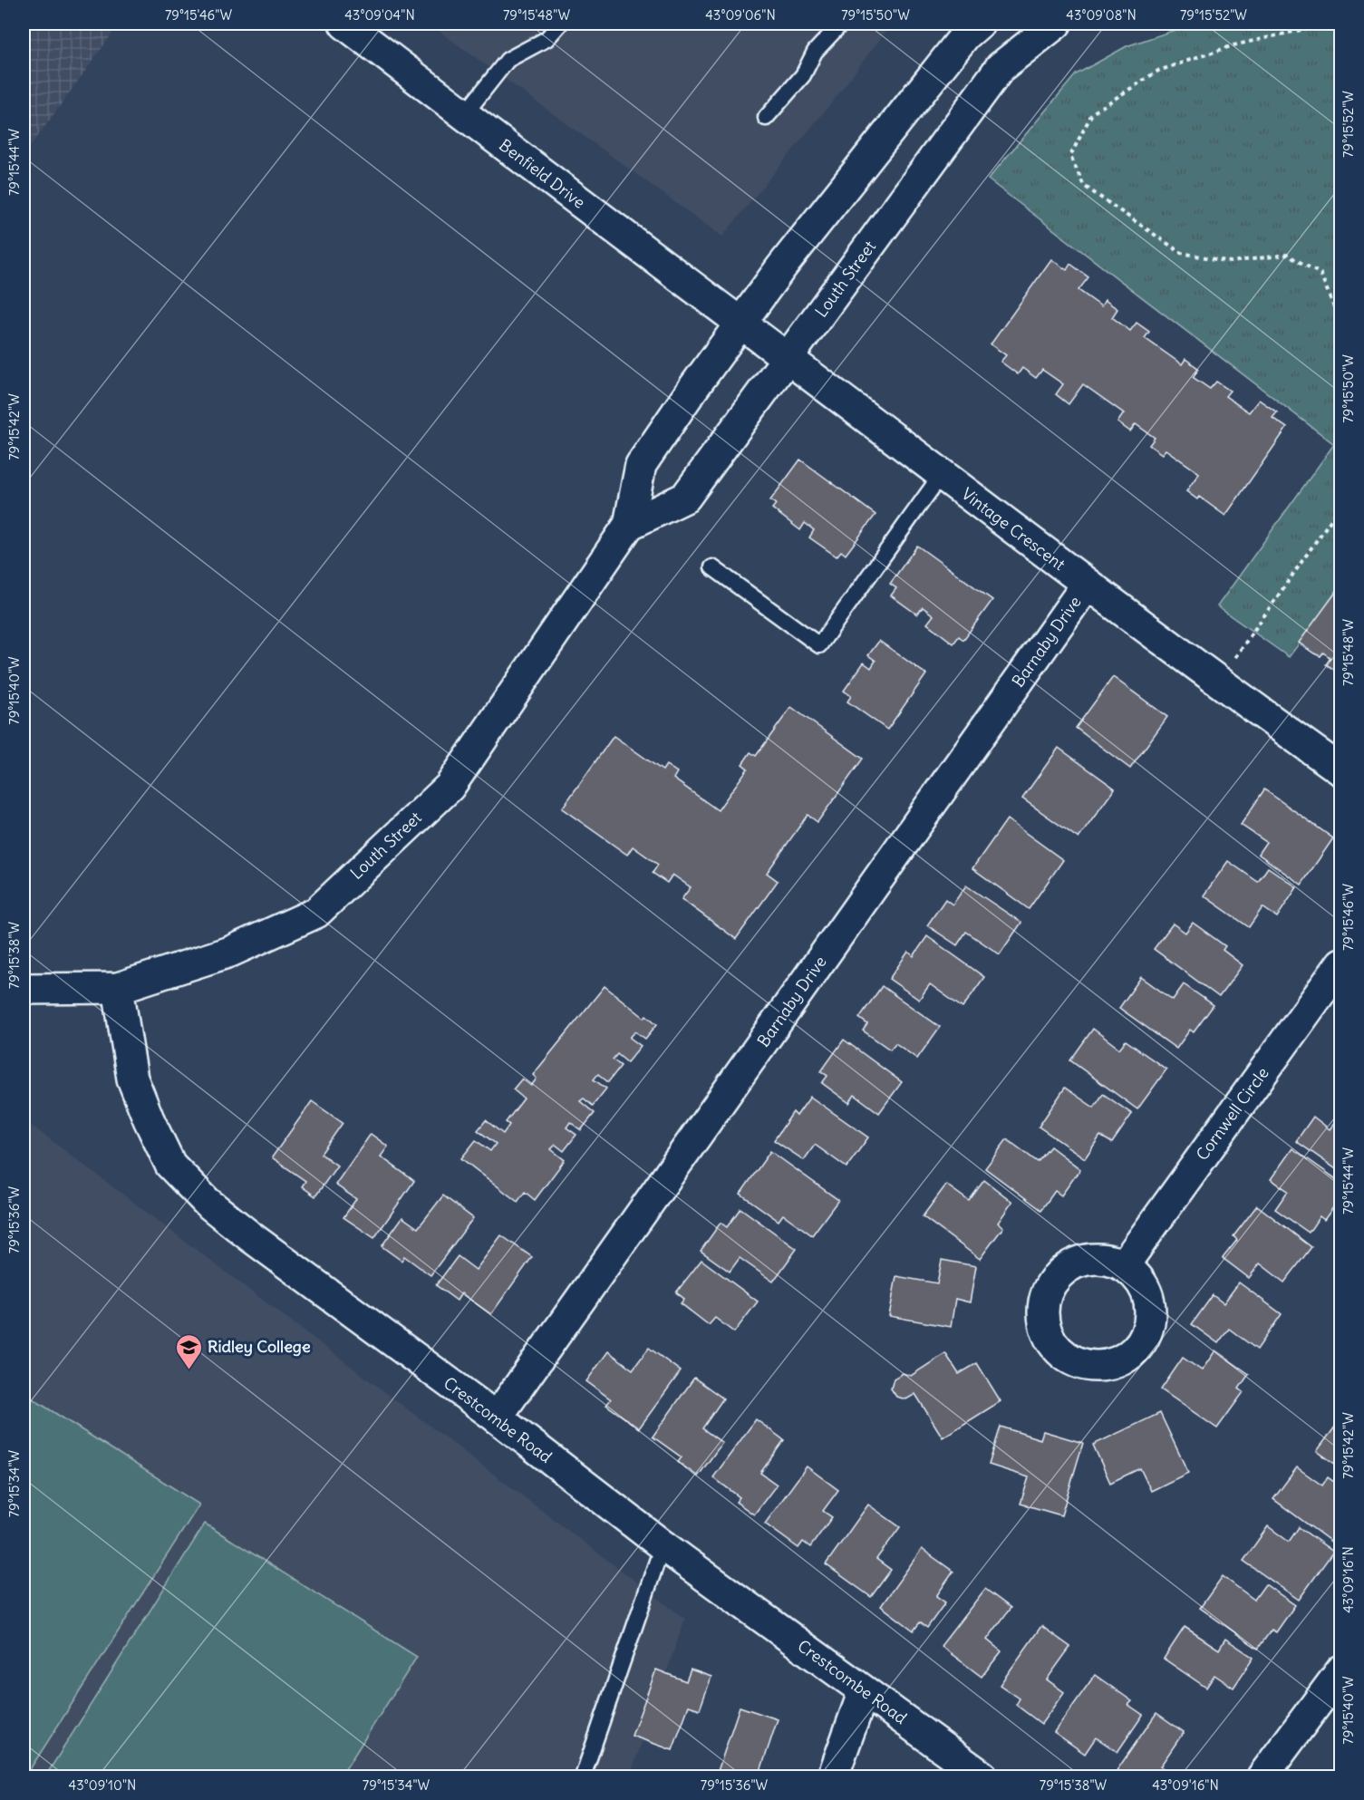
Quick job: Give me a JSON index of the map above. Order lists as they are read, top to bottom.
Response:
{
  "streets": {
    "street": [
      "Benfield Drive",
      "Louth Street",
      "Vintage Crescent",
      "Barnaby Drive",
      "Cornwell Circle",
      "Crestcombe Road"
    ]
  },
  "crossings": [
    ["Benfield Drive", "Louth Street"],
    ["Benfield Drive", "Vintage Crescent"],
    ["Louth Street", "Vintage Crescent"],
    ["Louth Street", "Crestcombe Road"],
    ["Vintage Crescent", "Barnaby Drive"],
    ["Barnaby Drive", "Crestcombe Road"]
  ],
  "places": {
    "school or university": ["Ridley College"]
  },
  "coordinates": [
    "79°15'46\"W",
    "43°09'04\"N",
    "79°15'48\"W",
    "43°09'06\"N",
    "79°15'50\"W",
    "43°09'08\"N",
    "79°15'52\"W",
    "79°15'44\"W",
    "79°15'42\"W",
    "79°15'40\"W",
    "79°15'38\"W",
    "79°15'36\"W",
    "79°15'34\"W",
    "43°09'16\"N",
    "43°09'10\"N"
  ]
}
